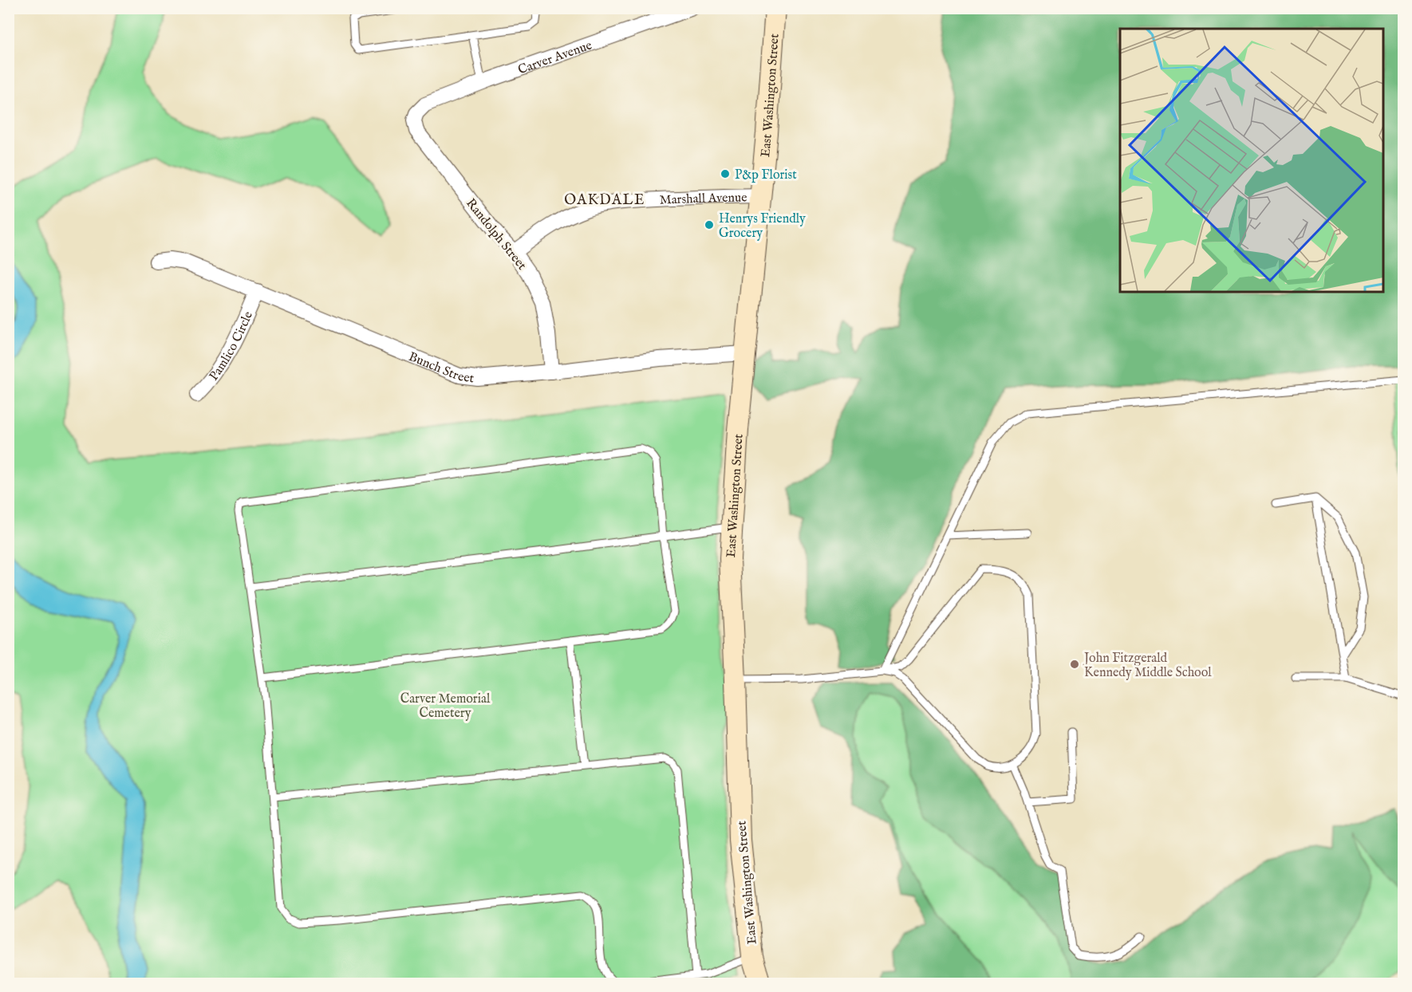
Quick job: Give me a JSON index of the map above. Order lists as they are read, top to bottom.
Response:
{
  "streets": {
    "main road": ["East Washington Street"],
    "street": [
      "Carver Avenue",
      "Marshall Avenue",
      "Randolph Street",
      "Pamlico Circle",
      "Bunch Street"
    ]
  },
  "crossings": [
    ["Carver Avenue", "Randolph Street"],
    ["East Washington Street", "Marshall Avenue"],
    ["East Washington Street", "Bunch Street"],
    ["Marshall Avenue", "Randolph Street"],
    ["Randolph Street", "Bunch Street"],
    ["Pamlico Circle", "Bunch Street"]
  ],
  "districts": ["OAKDALE"],
  "parks": ["Carver Memorial Cemetery"],
  "places": ["P&p Florist", "Henrys Friendly Grocery", "John Fitzgerald Kennedy Middle School"]
}
